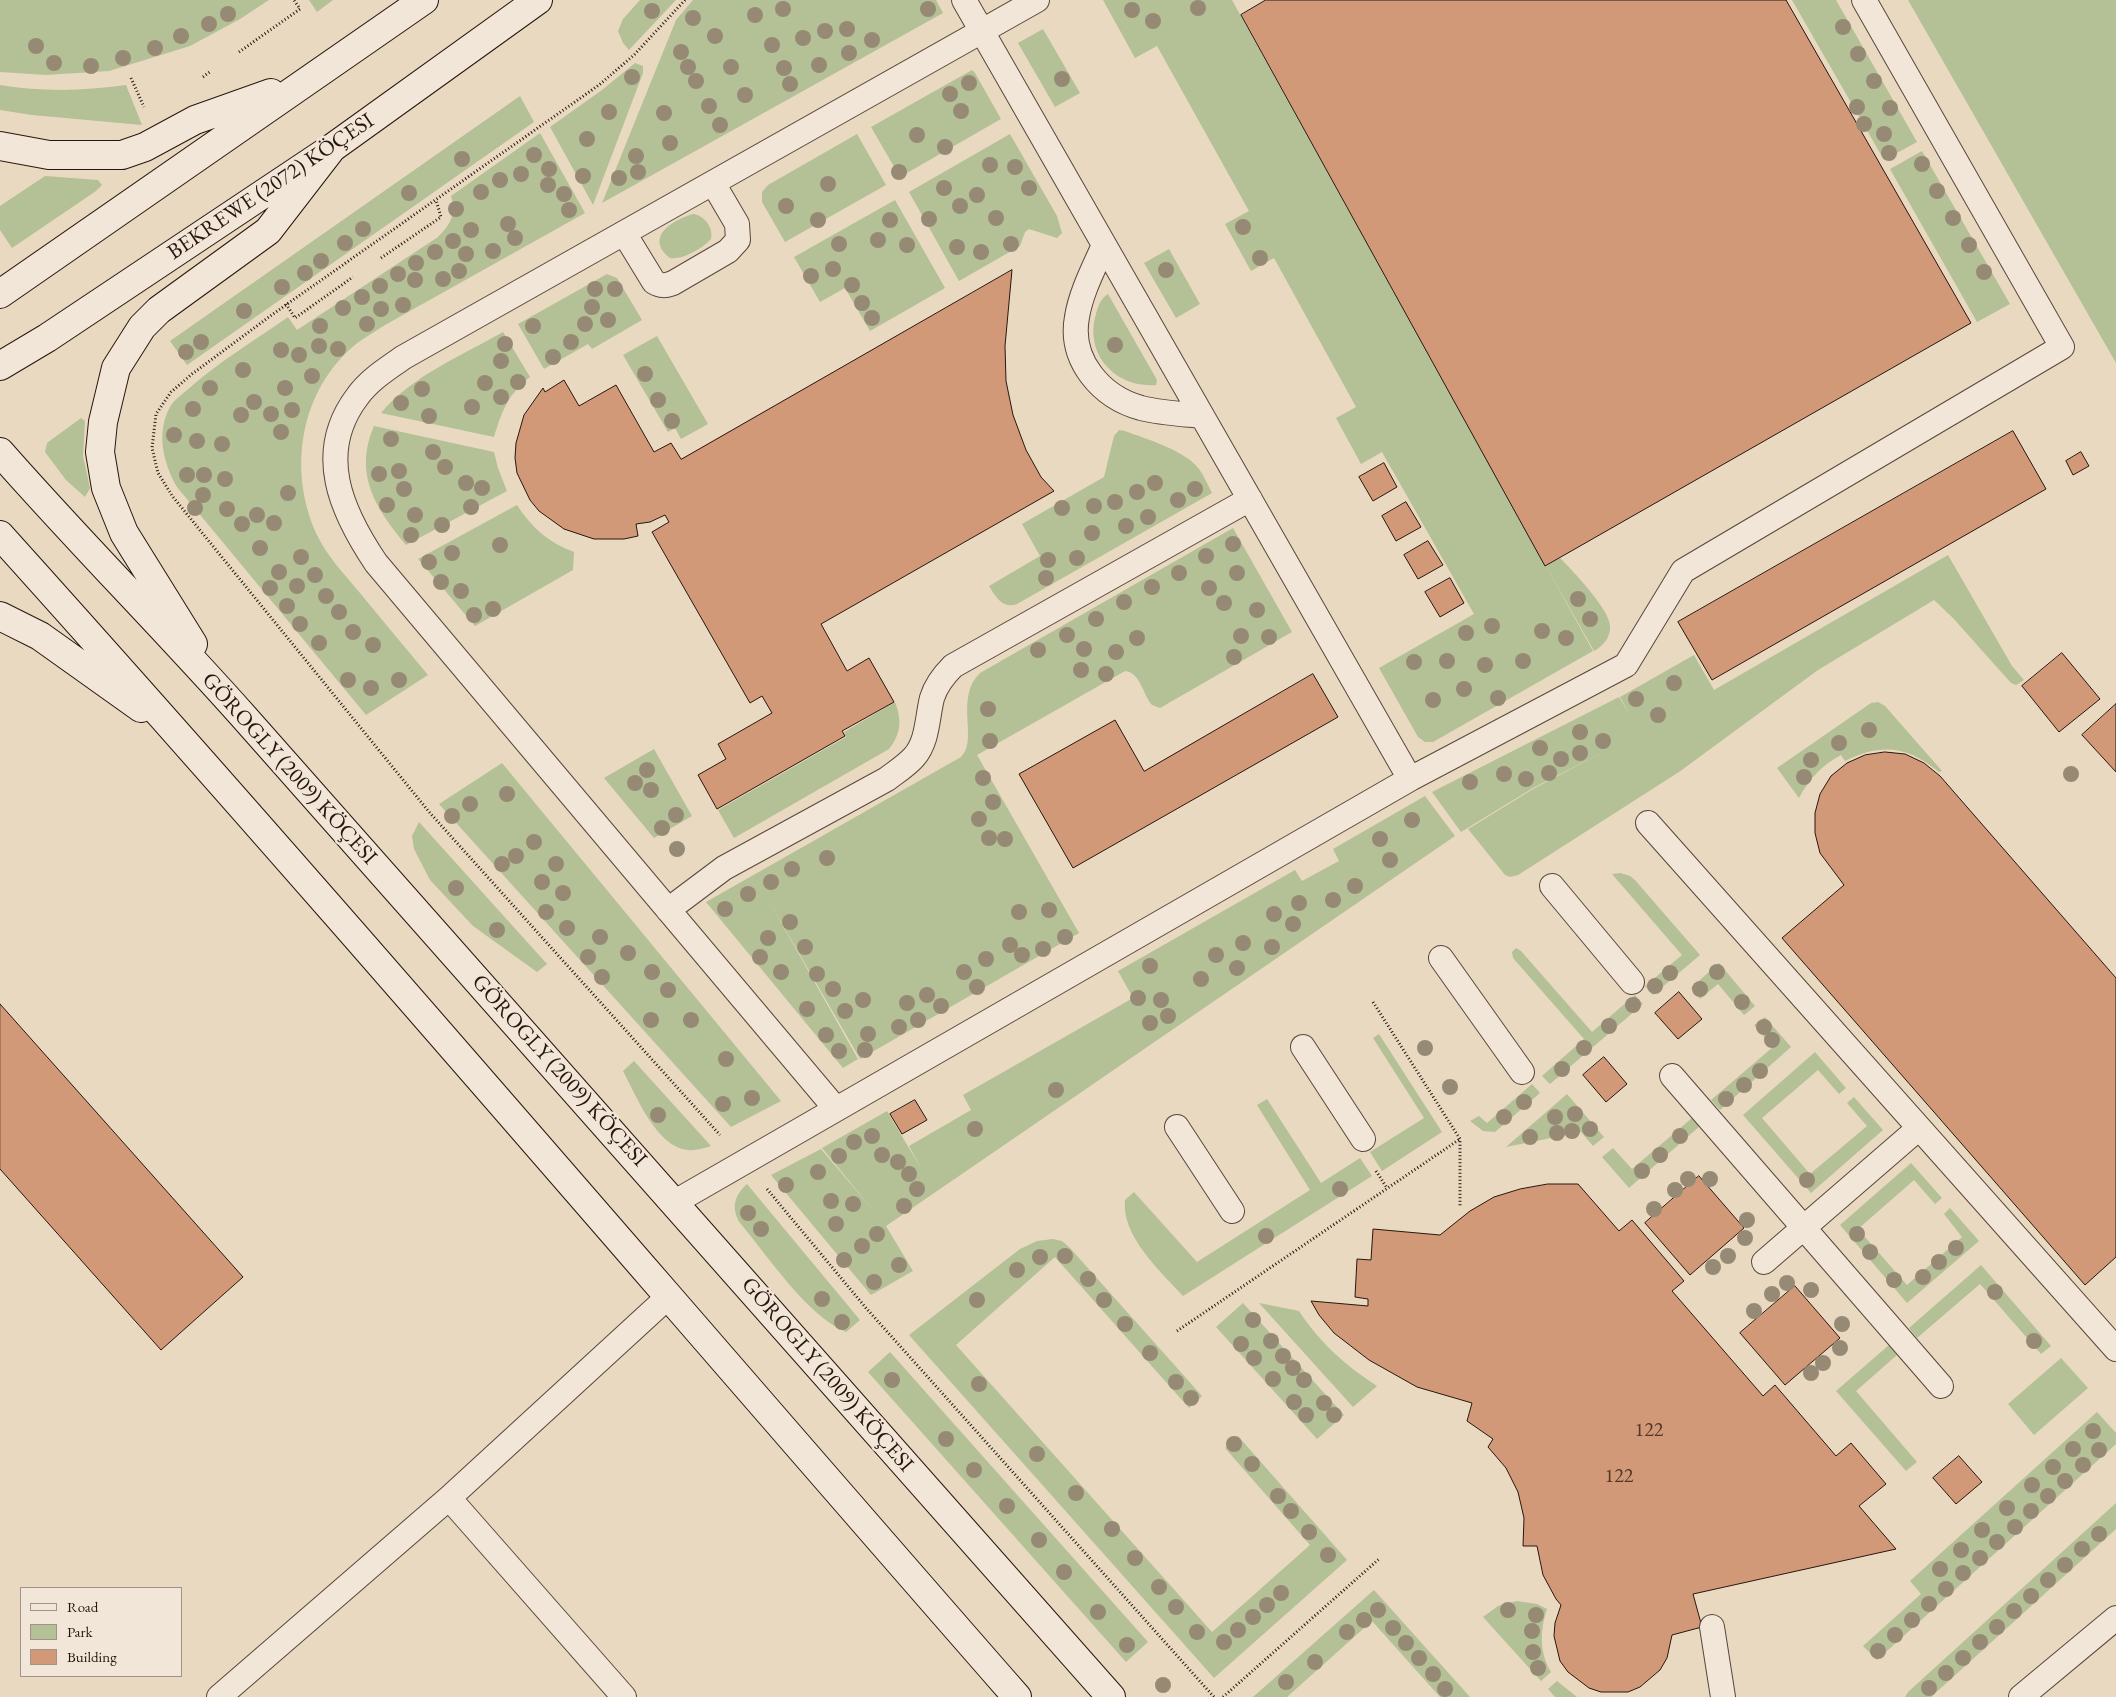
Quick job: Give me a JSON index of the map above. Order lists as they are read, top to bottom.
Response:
{
  "streets": {
    "main road": ["BEKREWE (2072) KÖÇESI", "GÖROGLY (2009) KÖÇESI"]
  },
  "house_numbers": ["122", "122"],
  "legend": ["Road", "Park", "Building"]
}
